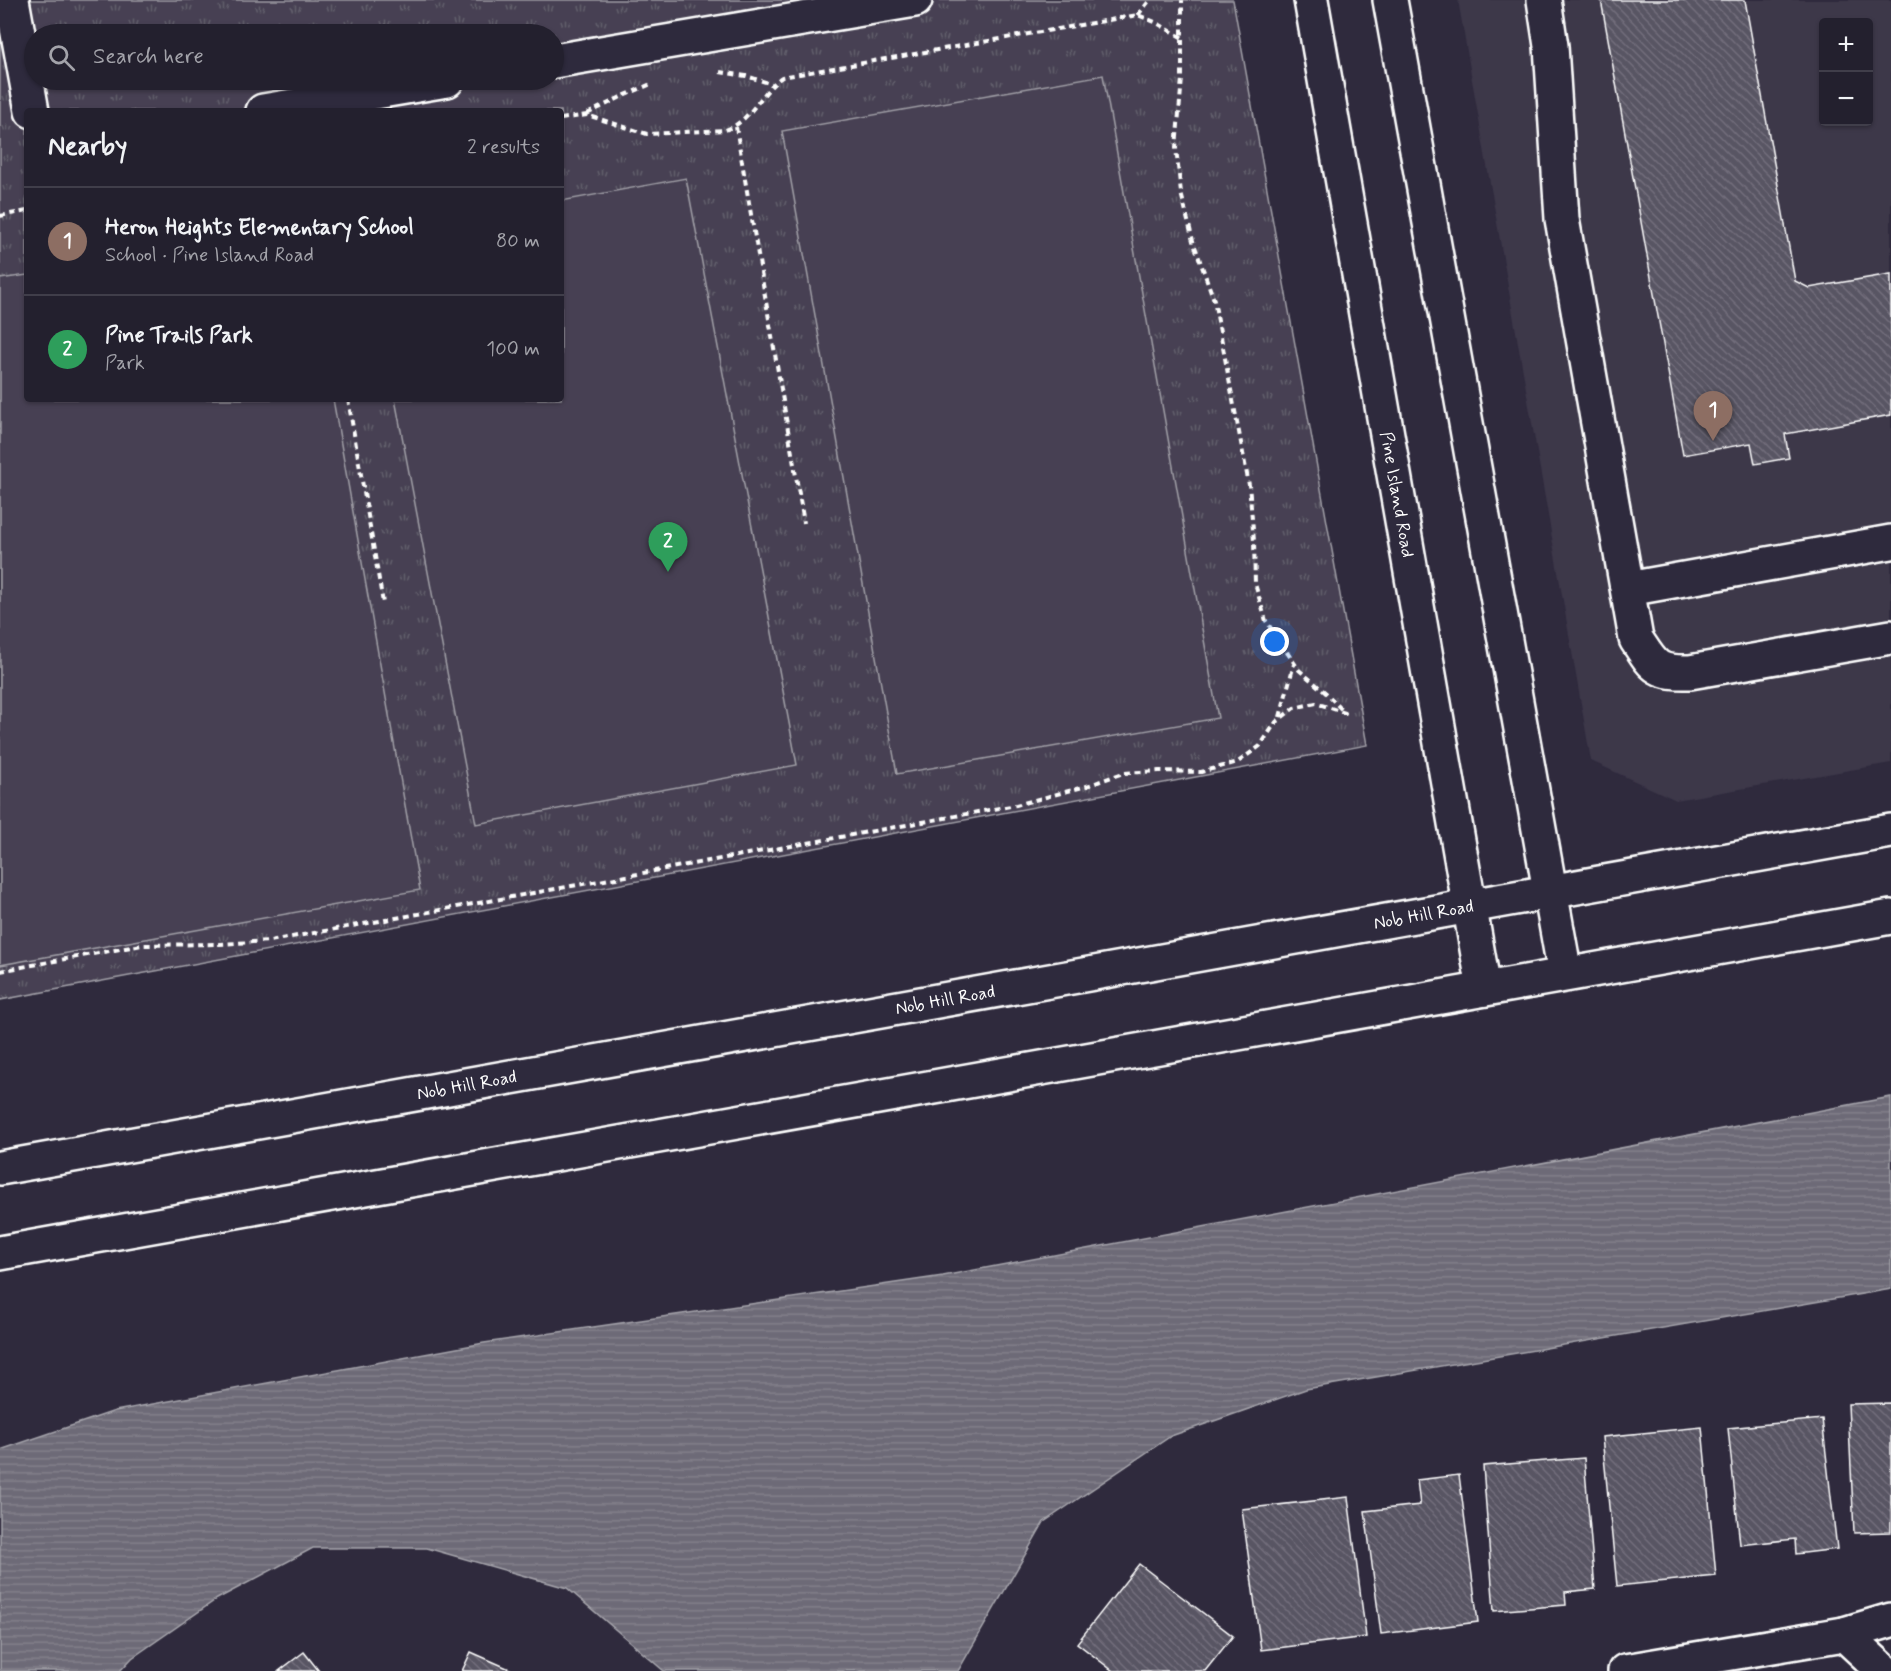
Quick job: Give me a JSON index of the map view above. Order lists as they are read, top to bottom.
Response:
{
  "streets": {
    "main road": ["Pine Island Road", "Nob Hill Road"]
  },
  "crossings": [
    ["Pine Island Road", "Nob Hill Road"]
  ],
  "page": {
    "map_buttons": ["+", "−"],
    "search": "Search here",
    "heading": ["Nearby", "2 results"],
    "list": [
      {
        "mark": "1",
        "name": "Heron Heights Elementary School",
        "note": "School · Pine Island Road",
        "value": "80 m"
      },
      {
        "mark": "2",
        "name": "Pine Trails Park",
        "note": "Park",
        "value": "100 m"
      }
    ],
    "pins": ["1", "2"]
  }
}
